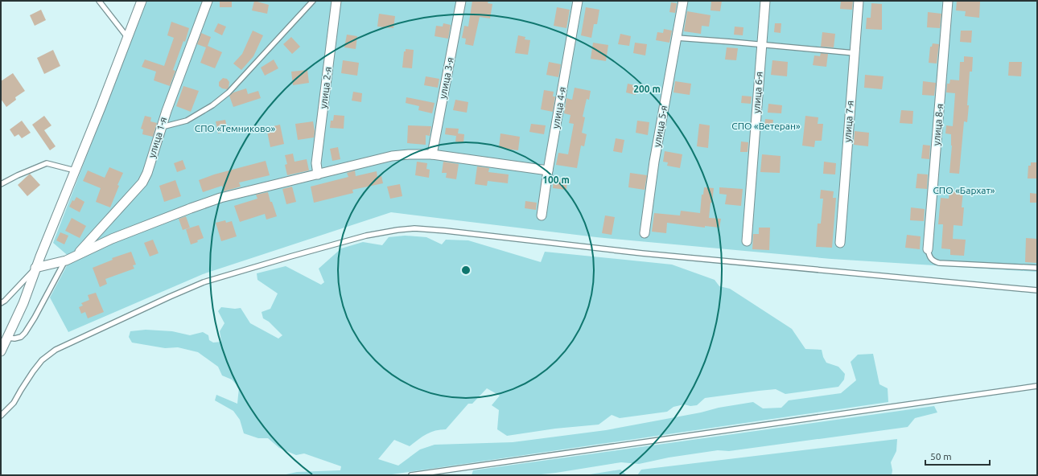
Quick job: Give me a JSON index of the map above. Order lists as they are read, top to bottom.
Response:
{
  "streets": {
    "street": [
      "улица 3-я",
      "улица 2-я",
      "улица 6-я",
      "улица 4-я",
      "улица 7-я",
      "улица 8-я",
      "улица 5-я",
      "улица 1-я"
    ]
  },
  "parks": ["СПО «Ветеран»", "СПО «Темниково»", "СПО «Бархат»"],
  "scale_bar": "50 m",
  "rings": ["200 m", "100 m"]
}
